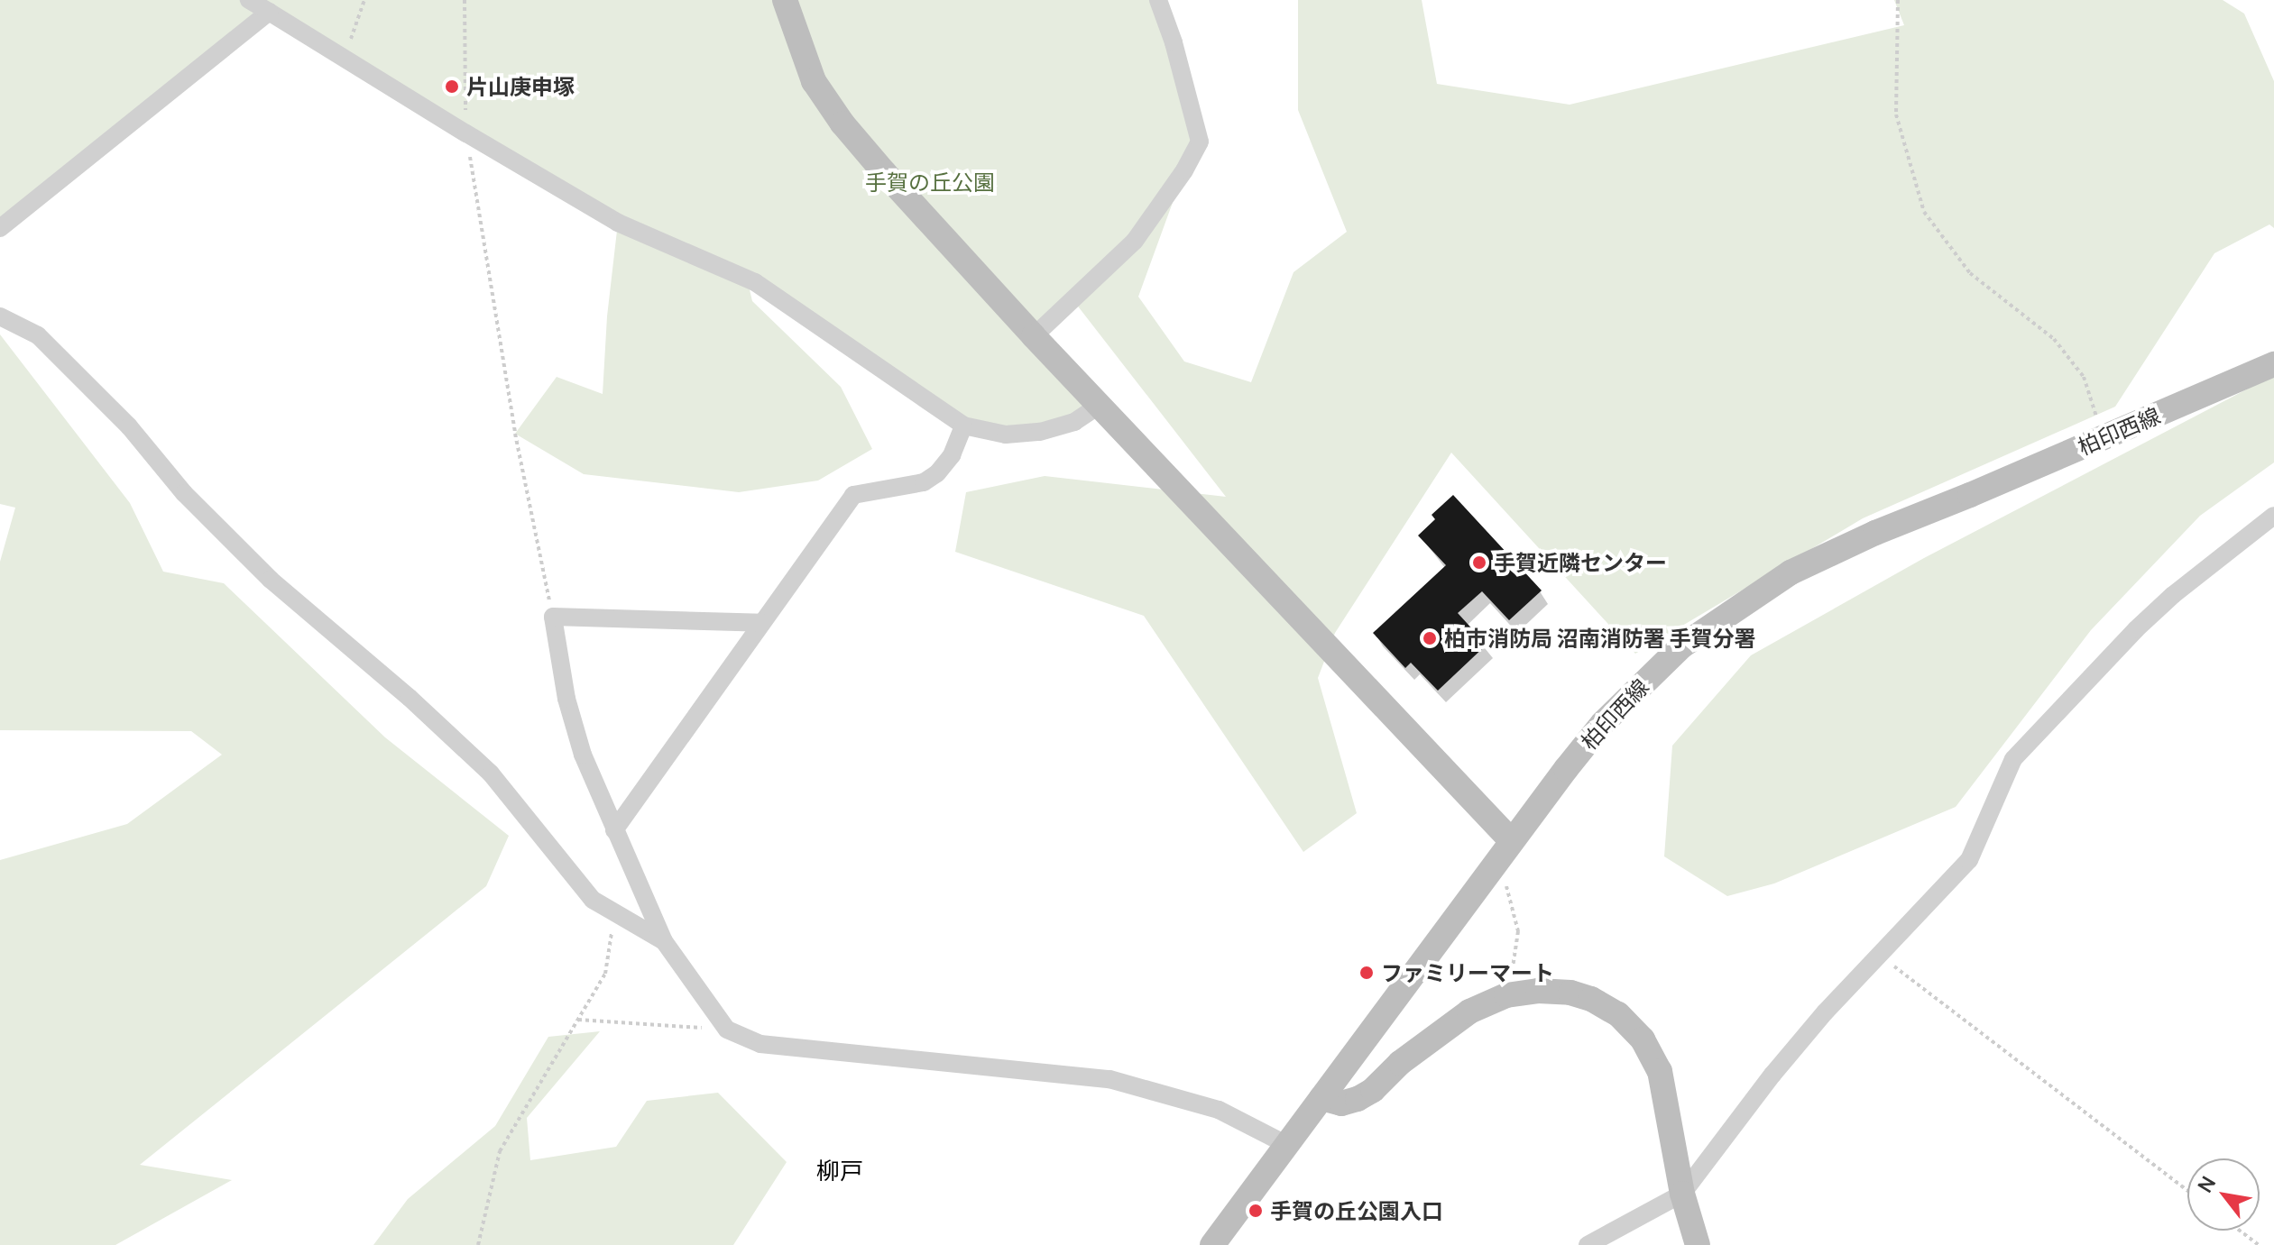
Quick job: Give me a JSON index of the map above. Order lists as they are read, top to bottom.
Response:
{
  "streets": {
    "street": ["柏印西線"]
  },
  "districts": ["柳戸"],
  "parks": ["手賀の丘公園"],
  "places": [
    "片山庚申塚",
    "手賀近隣センター",
    "柏市消防局 沼南消防署 手賀分署",
    "ファミリーマート",
    "手賀の丘公園入口"
  ],
  "north": "top left"
}
